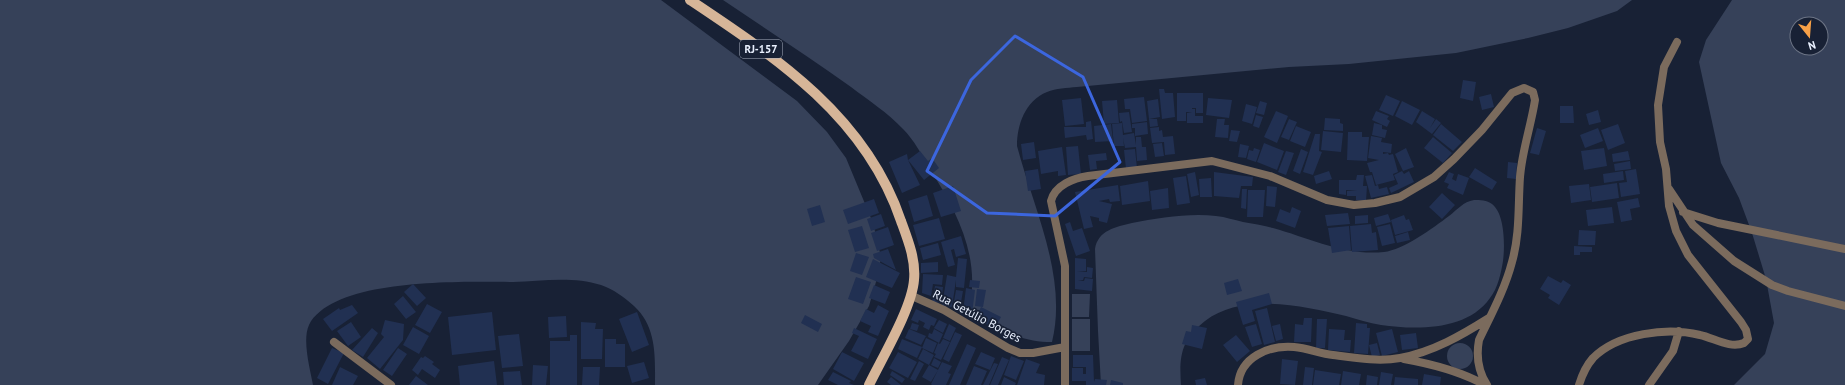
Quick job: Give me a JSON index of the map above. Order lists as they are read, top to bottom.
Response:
{
  "streets": {
    "main road": ["RJ-157"],
    "street": ["Rua Getúlio Borges"]
  },
  "crossings": [
    ["RJ-157", "Rua Getúlio Borges"]
  ],
  "north": "bottom"
}
